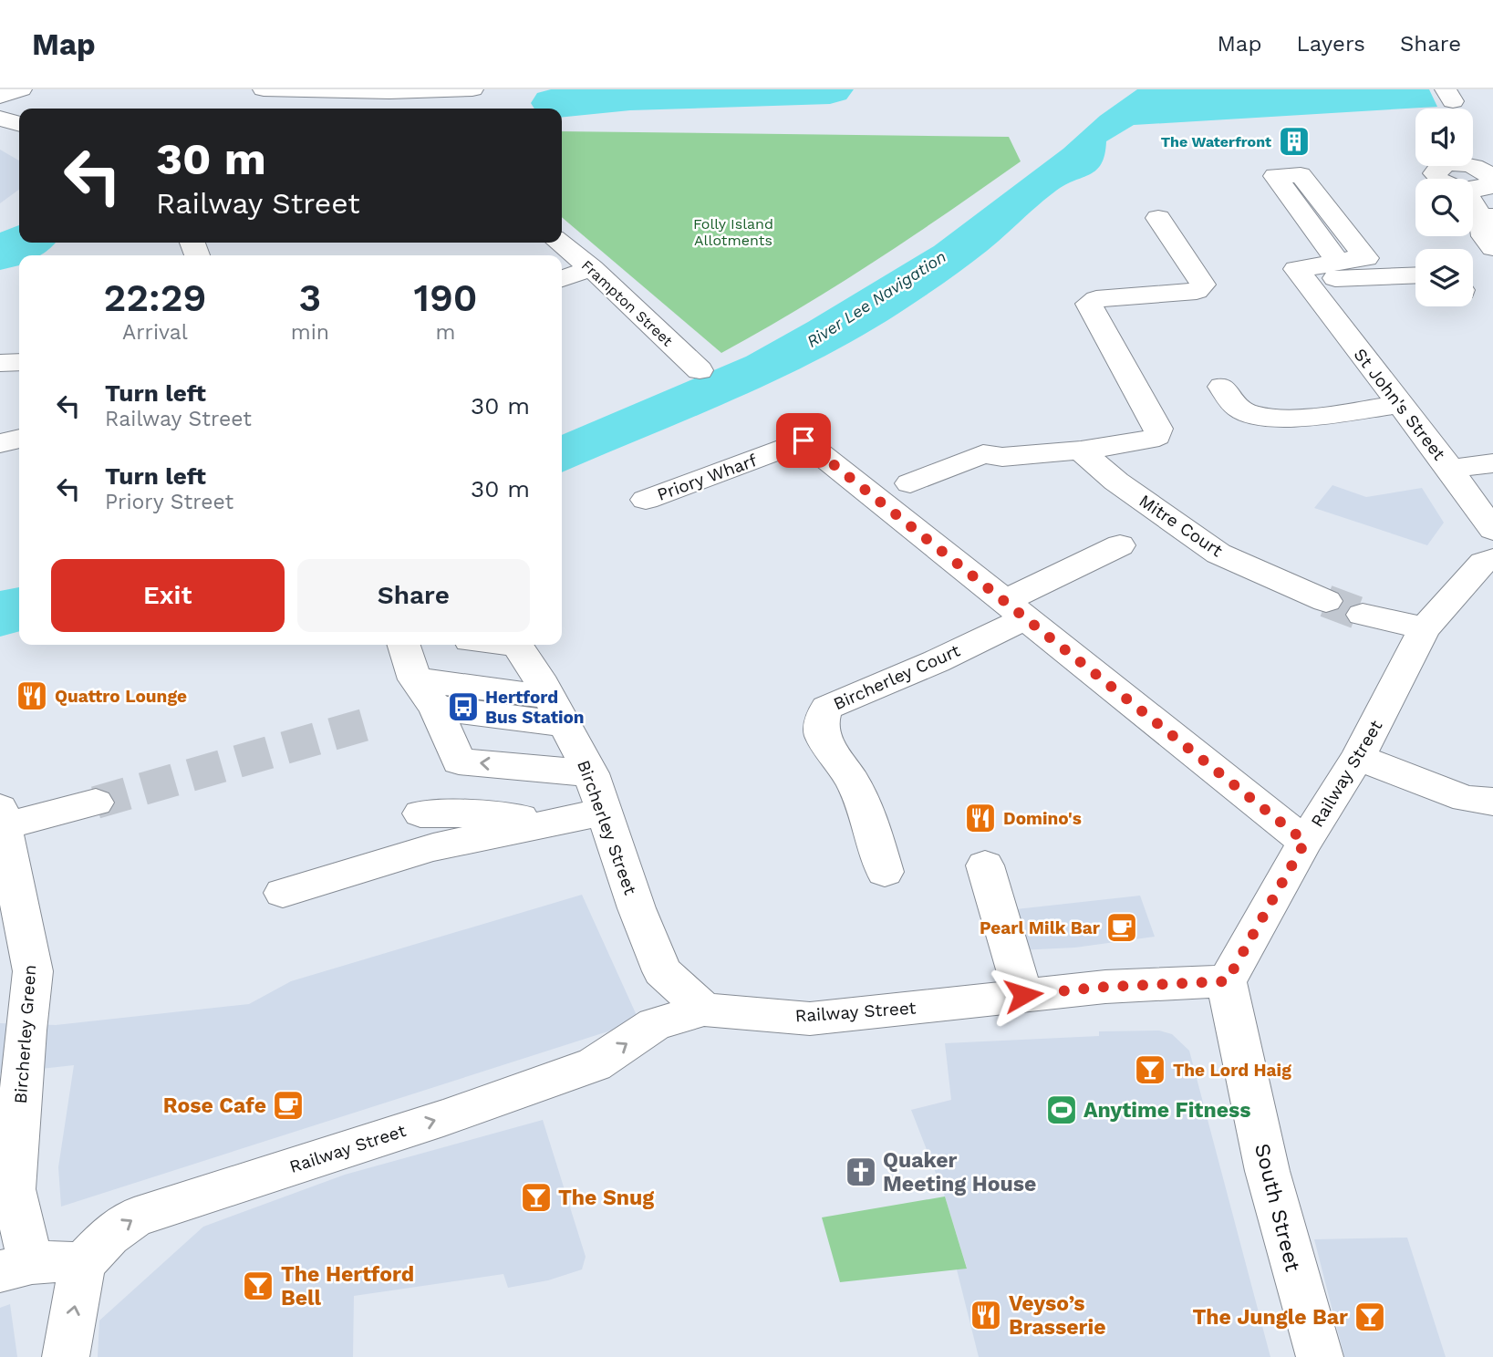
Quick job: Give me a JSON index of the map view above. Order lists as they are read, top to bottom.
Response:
{
  "streets": {
    "street": [
      "Frampton Street",
      "St John's Street",
      "Priory Wharf",
      "Mitre Court",
      "Bircherley Court",
      "Railway Street",
      "Bircherley Street",
      "Bircherley Green",
      "South Street"
    ]
  },
  "crossings": [
    ["Priory Wharf", "Bircherley Court"],
    ["Railway Street", "Bircherley Street"],
    ["Railway Street", "South Street"]
  ],
  "water": ["River Lee Navigation"],
  "parks": ["Folly Island Allotments"],
  "places": {
    "building": ["The Waterfront"],
    "restaurant": ["Quattro Lounge", "Domino's", "Veyso’s Brasserie"],
    "bus stop": ["Hertford Bus Station"],
    "cafe": ["Pearl Milk Bar", "Rose Cafe"],
    "bar": [
      "The Lord Haig",
      "The Snug",
      "The Hertford Bell",
      "The Jungle Bar"
    ],
    "sports": ["Anytime Fitness"],
    "church": ["Quaker Meeting House"]
  },
  "page": {
    "header": "Map",
    "nav": ["Map", "Layers", "Share"],
    "turn": ["30 m", "Railway Street"],
    "eta": [
      "22:29",
      "Arrival",
      "3",
      "min",
      "190",
      "m"
    ],
    "list": [
      {
        "name": "Turn left",
        "note": "Railway Street",
        "value": "30 m"
      },
      {
        "name": "Turn left",
        "note": "Priory Street",
        "value": "30 m"
      }
    ],
    "buttons": ["Exit", "Share"]
  }
}
